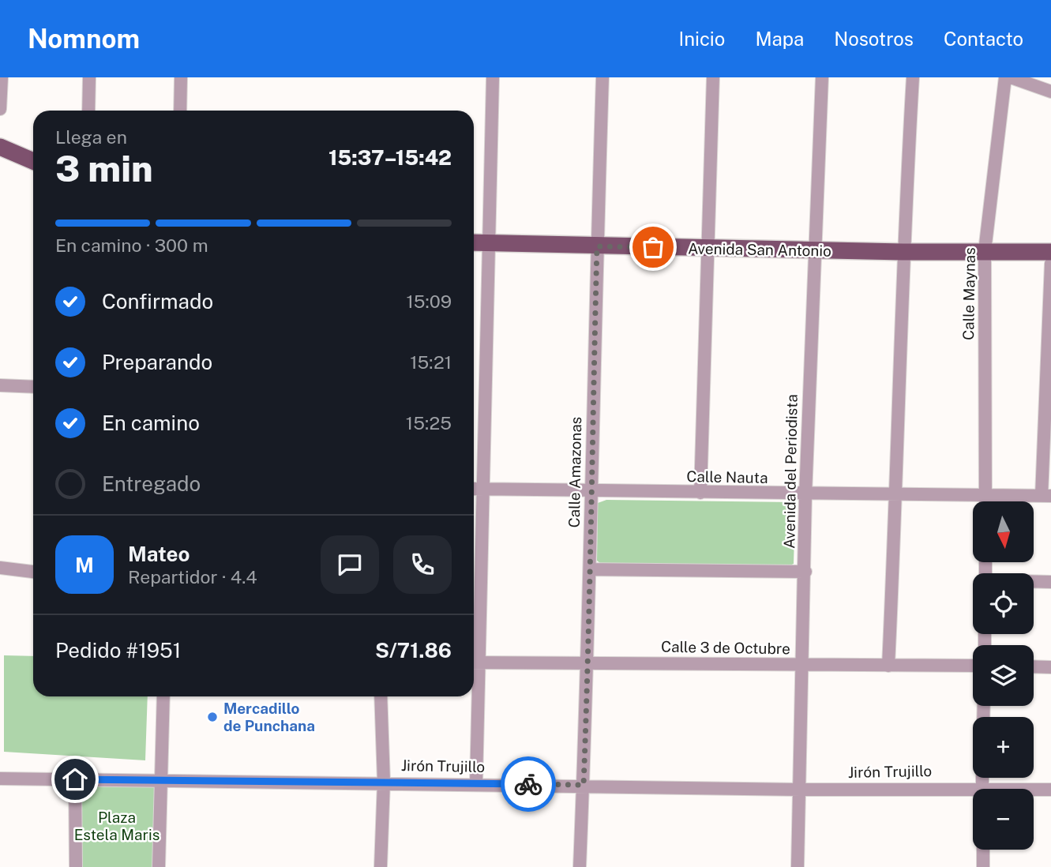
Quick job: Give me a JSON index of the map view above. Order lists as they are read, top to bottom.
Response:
{
  "streets": {
    "main road": ["Avenida San Antonio"],
    "street": [
      "Calle Maynas",
      "Avenida del Periodista",
      "Calle Amazonas",
      "Calle Nauta",
      "Calle 3 de Octubre",
      "Jirón Trujillo"
    ]
  },
  "crossings": [
    ["Avenida San Antonio", "Calle Maynas"],
    ["Avenida San Antonio", "Avenida del Periodista"],
    ["Avenida San Antonio", "Calle Amazonas"],
    ["Calle Maynas", "Calle Nauta"],
    ["Avenida del Periodista", "Calle Nauta"],
    ["Avenida del Periodista", "Calle 3 de Octubre"],
    ["Avenida del Periodista", "Jirón Trujillo"],
    ["Calle Amazonas", "Calle Nauta"],
    ["Calle Amazonas", "Calle 3 de Octubre"],
    ["Calle Amazonas", "Jirón Trujillo"]
  ],
  "parks": ["Plaza Estela Maris"],
  "places": ["Mercadillo de Punchana"],
  "north": "bottom",
  "page": {
    "header": "Nomnom",
    "nav": [
      "Inicio",
      "Mapa",
      "Nosotros",
      "Contacto"
    ],
    "heading": ["3 min", "Llega en", "15:37–15:42"],
    "panel": [
      "Mateo",
      "Repartidor · 4.4",
      "Pedido #1951",
      "S/71.86"
    ],
    "bar": "En camino · 300 m",
    "list": [
      ["Confirmado", "15:09"],
      ["Preparando", "15:21"],
      ["En camino", "15:25"],
      "Entregado"
    ],
    "map_buttons": ["+", "−"],
    "round": "M"
  }
}
